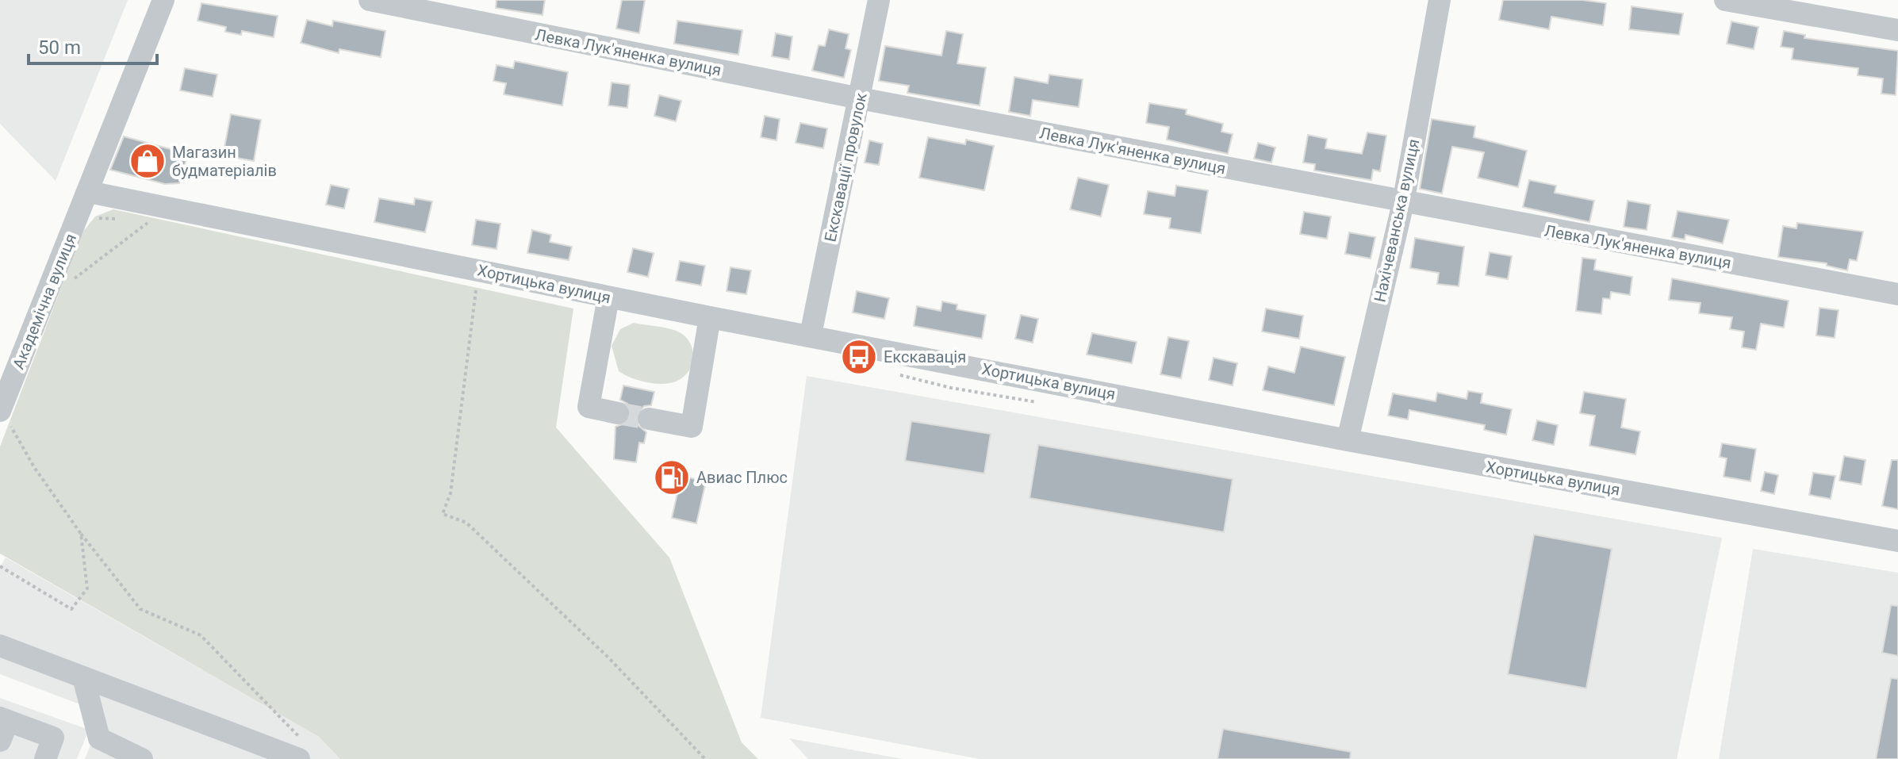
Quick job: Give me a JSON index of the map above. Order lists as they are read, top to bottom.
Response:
{
  "streets": {
    "street": [
      "Левка Лук'яненка вулиця",
      "Екскавації провулок",
      "Нахічеванська вулиця",
      "Хортицька вулиця",
      "Академічна вулиця"
    ]
  },
  "crossings": [
    ["Левка Лук'яненка вулиця", "Екскавації провулок"],
    ["Левка Лук'яненка вулиця", "Нахічеванська вулиця"],
    ["Екскавації провулок", "Хортицька вулиця"],
    ["Нахічеванська вулиця", "Хортицька вулиця"],
    ["Хортицька вулиця", "Академічна вулиця"]
  ],
  "places": {
    "shop": ["Магазин будматеріалів"],
    "bus stop": ["Екскавація"],
    "fuel station": ["Авиас Плюс"]
  },
  "scale_bar": "50 m"
}
